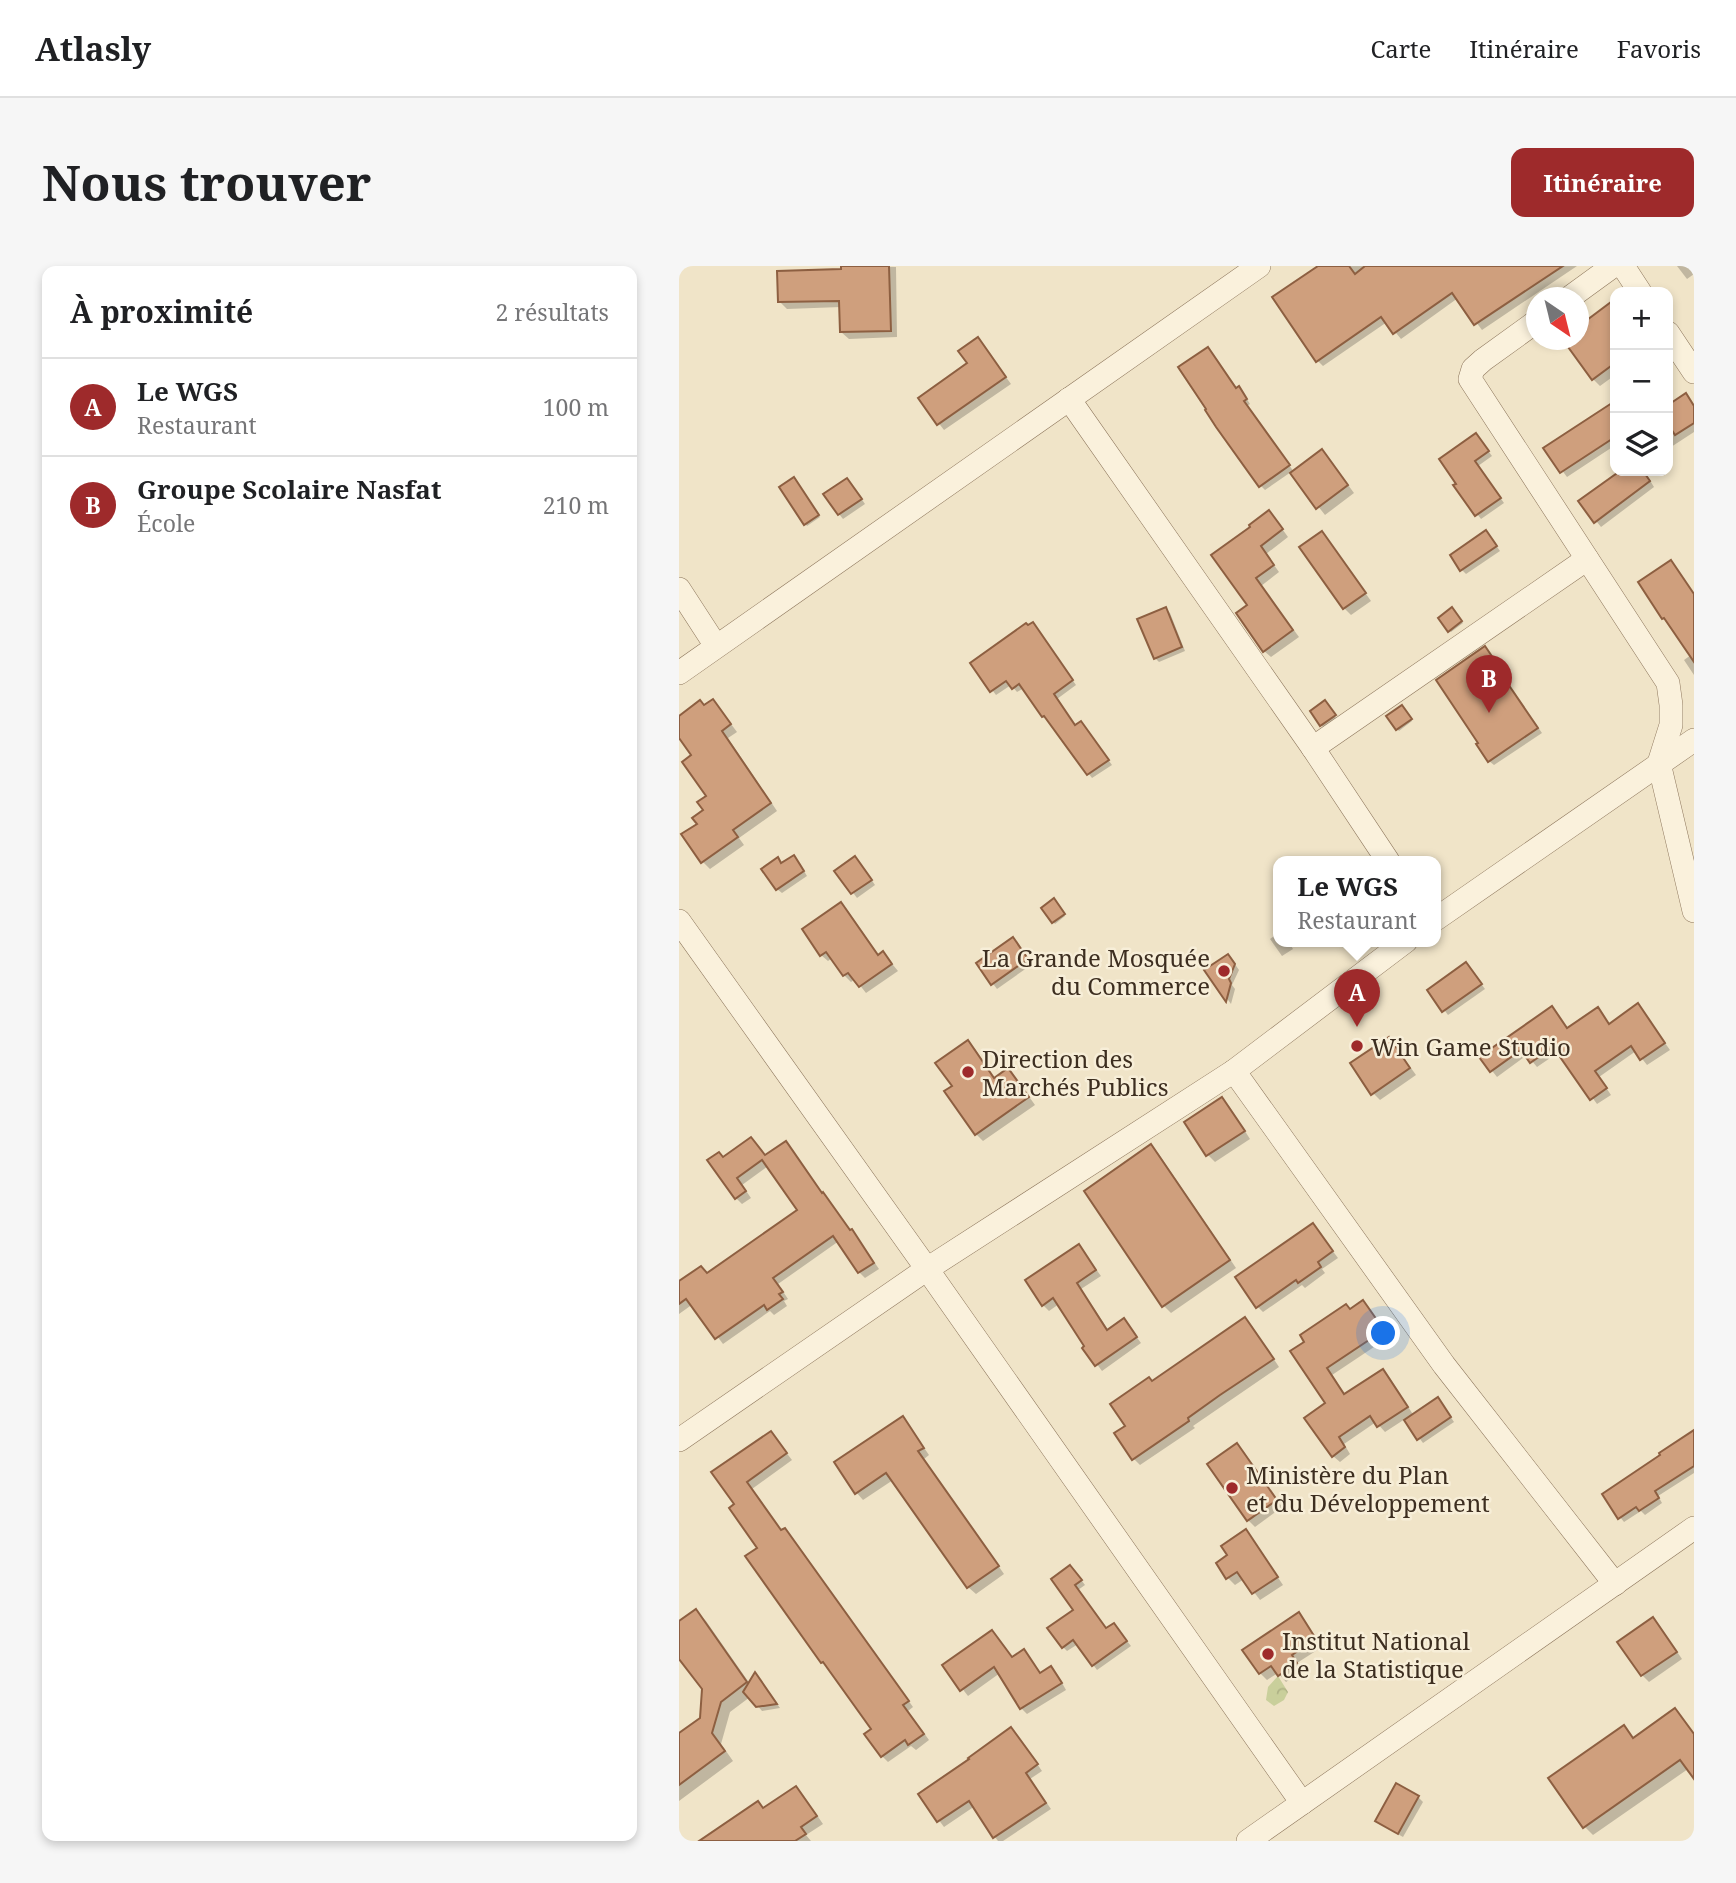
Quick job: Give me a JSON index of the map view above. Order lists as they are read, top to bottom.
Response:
{
  "places": [
    "La Grande Mosquée du Commerce",
    "Win Game Studio",
    "Direction des Marchés Publics",
    "Ministère du Plan et du Développement",
    "Institut National de la Statistique"
  ],
  "north": "bottom right",
  "page": {
    "header": "Atlasly",
    "nav": ["Carte", "Itinéraire", "Favoris"],
    "buttons": "Itinéraire",
    "title": "Nous trouver",
    "heading": ["À proximité", "2 résultats"],
    "map_buttons": ["+", "−"],
    "list": [
      {
        "mark": "A",
        "name": "Le WGS",
        "note": "Restaurant",
        "value": "100 m"
      },
      {
        "mark": "B",
        "name": "Groupe Scolaire Nasfat",
        "note": "École",
        "value": "210 m"
      }
    ],
    "pins": ["B", "A"],
    "popup": ["Le WGS", "Restaurant"]
  }
}
